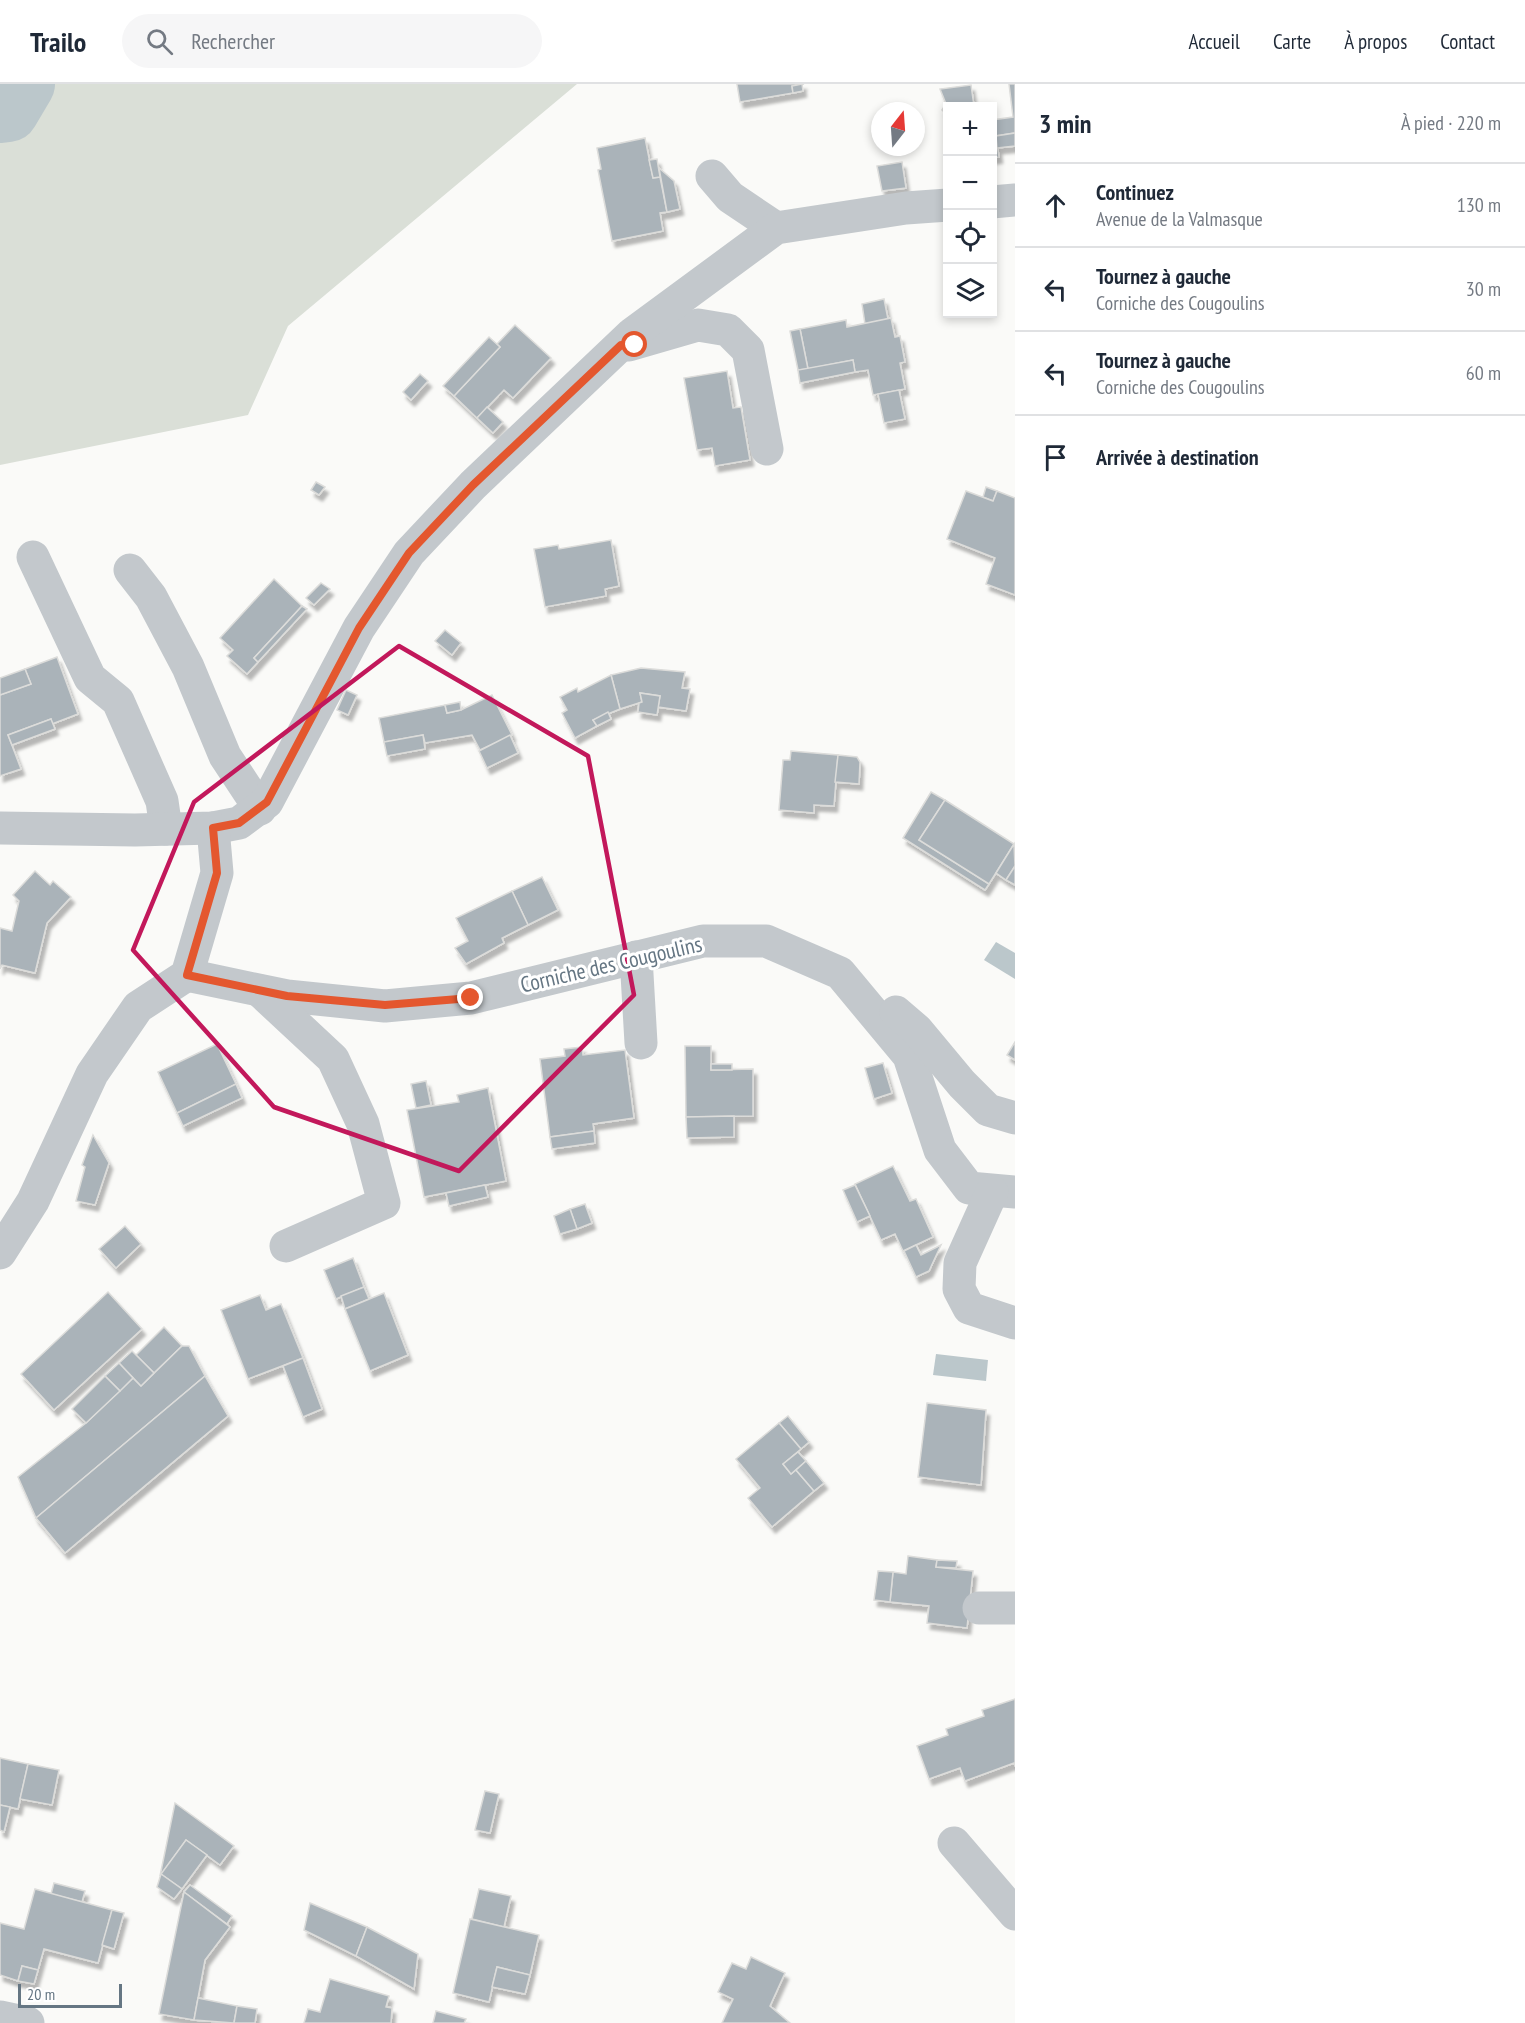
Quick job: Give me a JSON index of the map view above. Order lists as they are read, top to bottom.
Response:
{
  "streets": {
    "street": ["Corniche des Cougoulins"]
  },
  "scale_bar": "20 m",
  "north": "top",
  "page": {
    "header": "Trailo",
    "search": "Rechercher",
    "nav": [
      "Accueil",
      "Carte",
      "À propos",
      "Contact"
    ],
    "heading": ["3 min", "À pied · 220 m"],
    "map_buttons": ["+", "−"],
    "list": [
      ["Continuez", "Avenue de la Valmasque", "130 m"],
      ["Tournez à gauche", "Corniche des Cougoulins", "30 m"],
      ["Tournez à gauche", "Corniche des Cougoulins", "60 m"],
      "Arrivée à destination"
    ],
    "scale": "20 m"
  }
}
